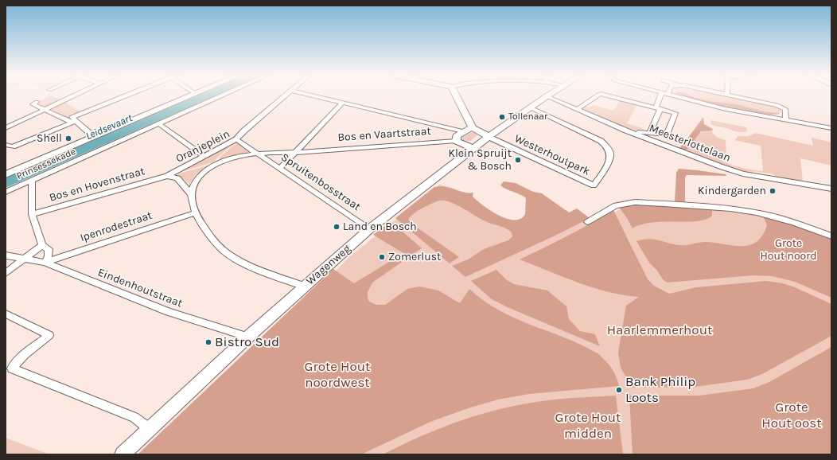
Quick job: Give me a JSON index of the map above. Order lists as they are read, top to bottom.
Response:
{
  "streets": {
    "street": [
      "Bos en Vaartstraat",
      "Meesterlottelaan",
      "Oranjeplein",
      "Westerhoutpark",
      "Prinsessekade",
      "Spruitenbosstraat",
      "Bos en Hovenstraat",
      "Ipenrodestraat",
      "Wagenweg",
      "Eindenhoutstraat"
    ]
  },
  "crossings": [
    ["Bos en Vaartstraat", "Wagenweg"],
    ["Meesterlottelaan", "Wagenweg"],
    ["Oranjeplein", "Spruitenbosstraat"],
    ["Oranjeplein", "Bos en Hovenstraat"],
    ["Westerhoutpark", "Wagenweg"],
    ["Spruitenbosstraat", "Wagenweg"],
    ["Ipenrodestraat", "Eindenhoutstraat"],
    ["Wagenweg", "Eindenhoutstraat"]
  ],
  "water": ["Leidsevaart"],
  "parks": [
    "Grote Hout noord",
    "Haarlemmerhout",
    "Grote Hout noordwest",
    "Grote Hout oost",
    "Grote Hout midden"
  ],
  "places": [
    "Tollenaar",
    "Shell",
    "Klein Spruijt & Bosch",
    "Kindergarden",
    "Land en Bosch",
    "Zomerlust",
    "Bistro Sud",
    "Bank Philip Loots"
  ]
}
